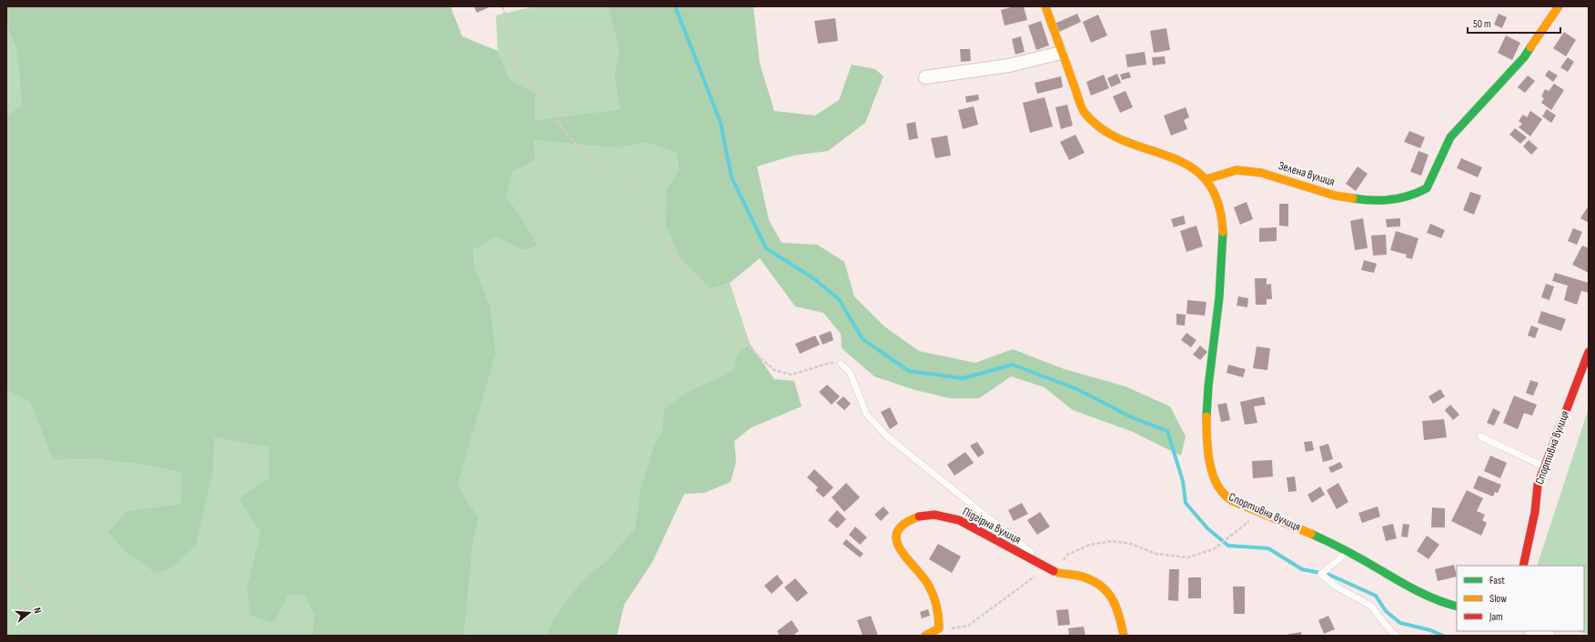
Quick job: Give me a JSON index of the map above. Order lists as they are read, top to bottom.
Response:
{
  "streets": {
    "street": ["Зелена вулиця", "Спортивна вулиця", "Підгірна вулиця"]
  },
  "crossings": [
    ["Зелена вулиця", "Спортивна вулиця"]
  ],
  "legend": ["Fast", "Slow", "Jam"],
  "scale_bar": "50 m",
  "north": "right"
}
